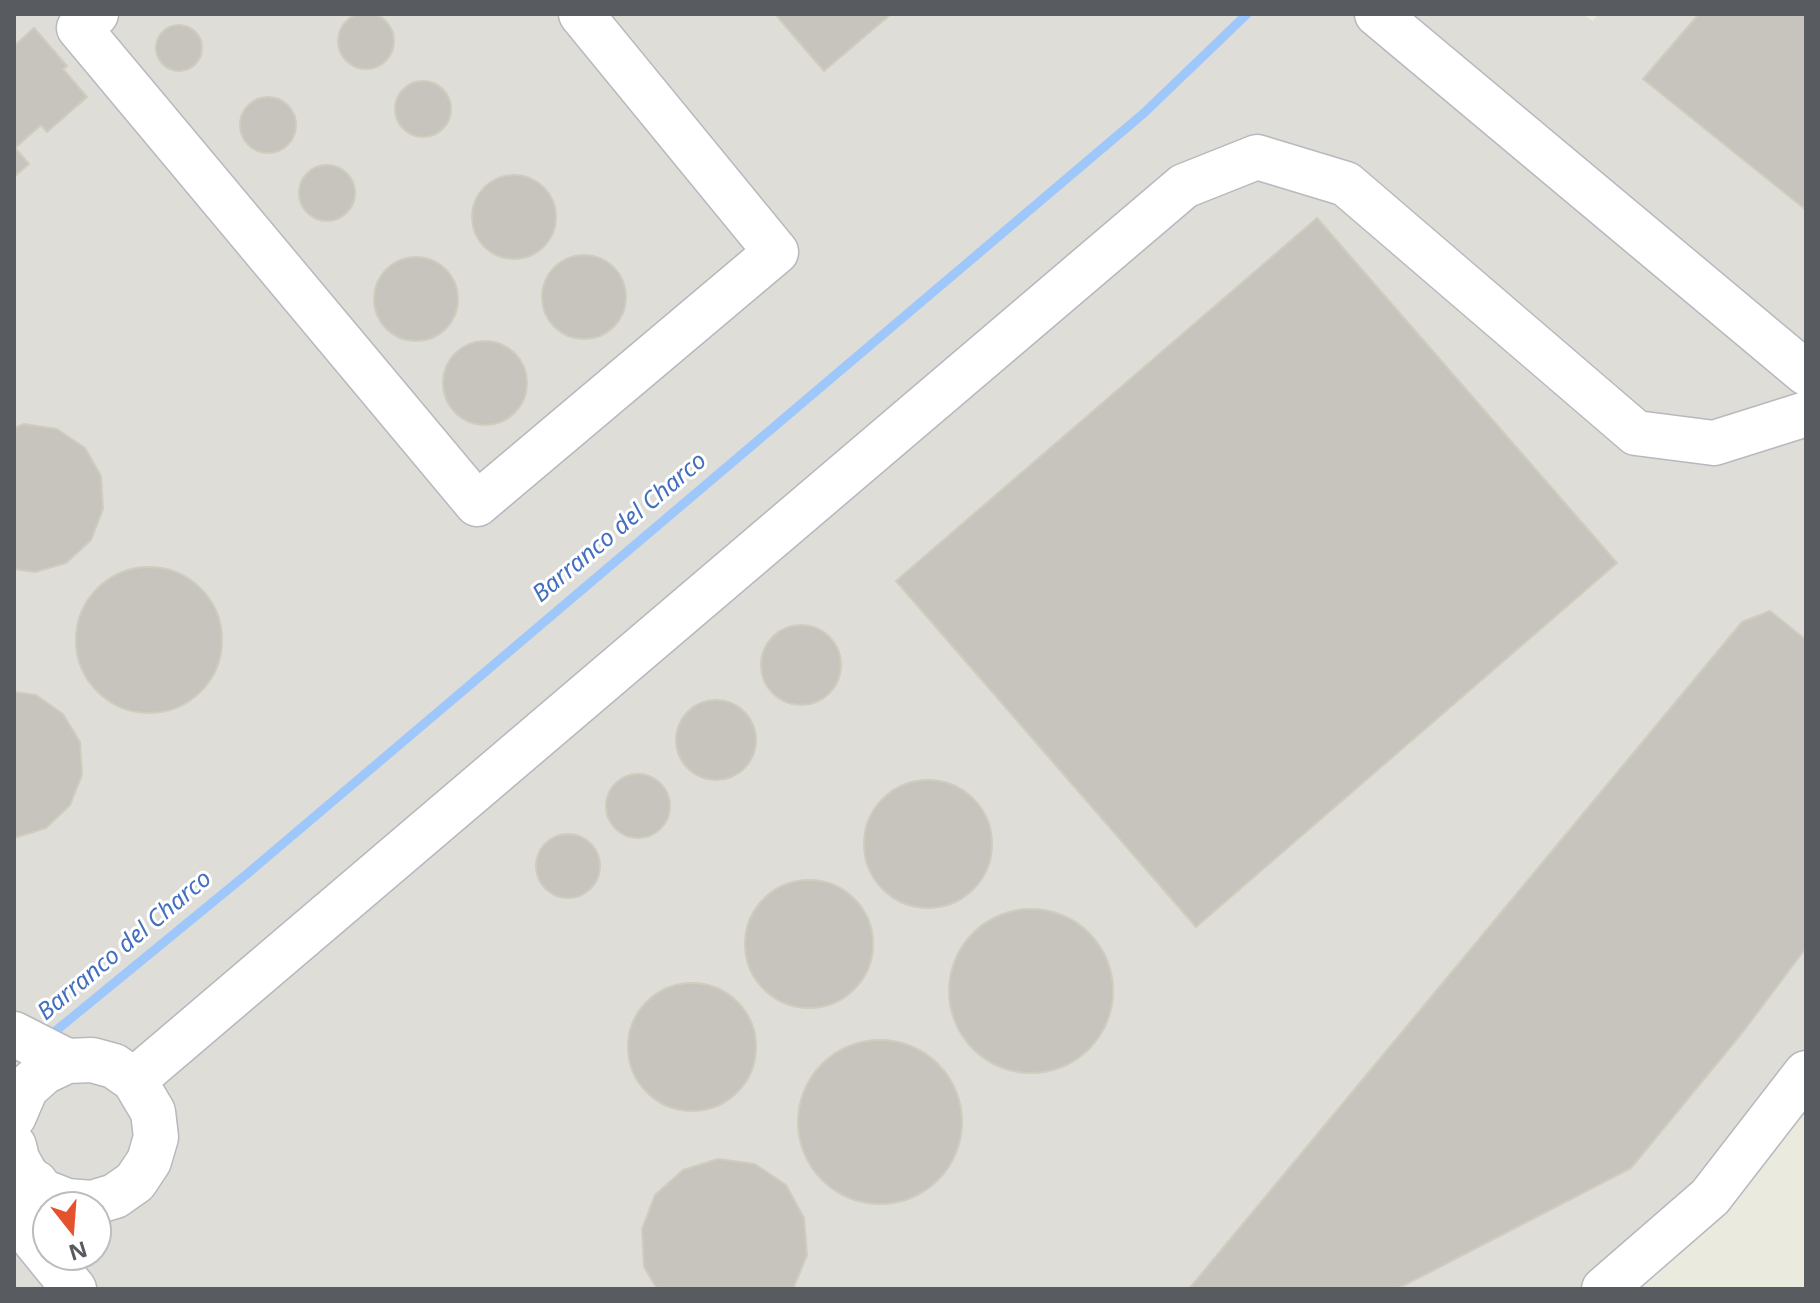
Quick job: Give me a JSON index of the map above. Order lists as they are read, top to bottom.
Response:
{
  "water": ["Barranco del Charco"],
  "north": "bottom"
}
